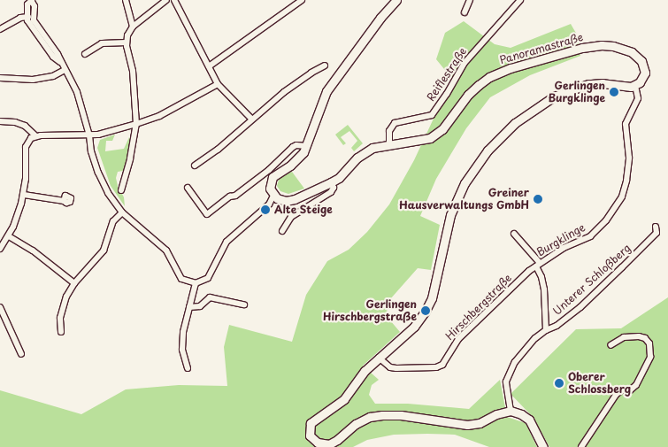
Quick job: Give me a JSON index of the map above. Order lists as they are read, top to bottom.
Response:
{
  "streets": {
    "main road": ["Panoramastraße"],
    "street": [
      "Reiflestraße",
      "Burgklinge",
      "Unterer Schloßberg",
      "Hirschbergstraße"
    ]
  },
  "crossings": [
    ["Panoramastraße", "Reiflestraße"],
    ["Panoramastraße", "Burgklinge"],
    ["Burgklinge", "Hirschbergstraße"]
  ],
  "places": [
    "Gerlingen Burgklinge",
    "Greiner Hausverwaltungs GmbH",
    "Alte Steige",
    "Gerlingen Hirschbergstraße",
    "Oberer Schlossberg"
  ]
}
